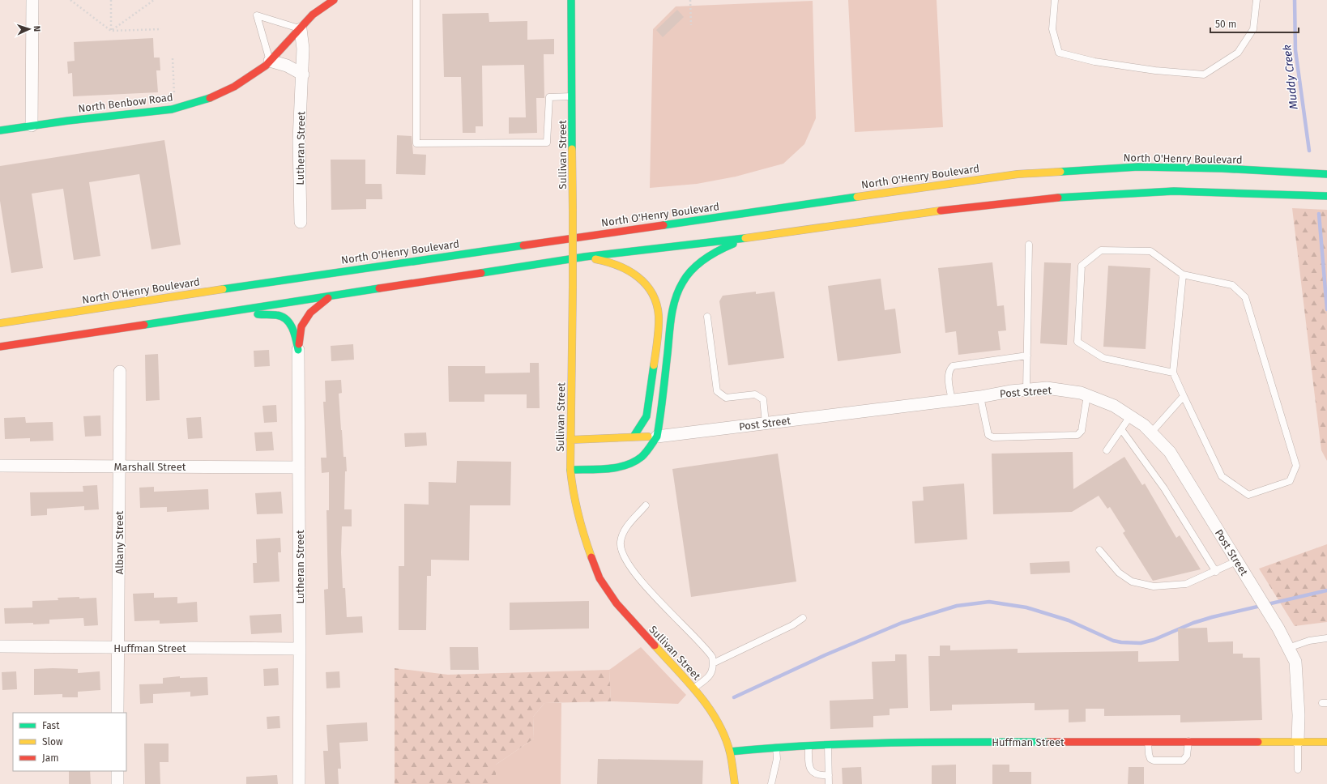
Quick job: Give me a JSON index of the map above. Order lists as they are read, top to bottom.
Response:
{
  "streets": {
    "main road": [
      "North Benbow Road",
      "Sullivan Street",
      "North O'Henry Boulevard",
      "Post Street",
      "Huffman Street"
    ],
    "street": ["Lutheran Street", "Marshall Street", "Albany Street"]
  },
  "crossings": [
    ["North Benbow Road", "Lutheran Street"],
    ["Lutheran Street", "Marshall Street"],
    ["Lutheran Street", "Huffman Street"],
    ["Sullivan Street", "Post Street"],
    ["Sullivan Street", "Huffman Street"],
    ["Post Street", "Huffman Street"],
    ["Marshall Street", "Albany Street"],
    ["Albany Street", "Huffman Street"]
  ],
  "water": ["Muddy Creek"],
  "legend": ["Fast", "Slow", "Jam"],
  "scale_bar": "50 m",
  "north": "right"
}
